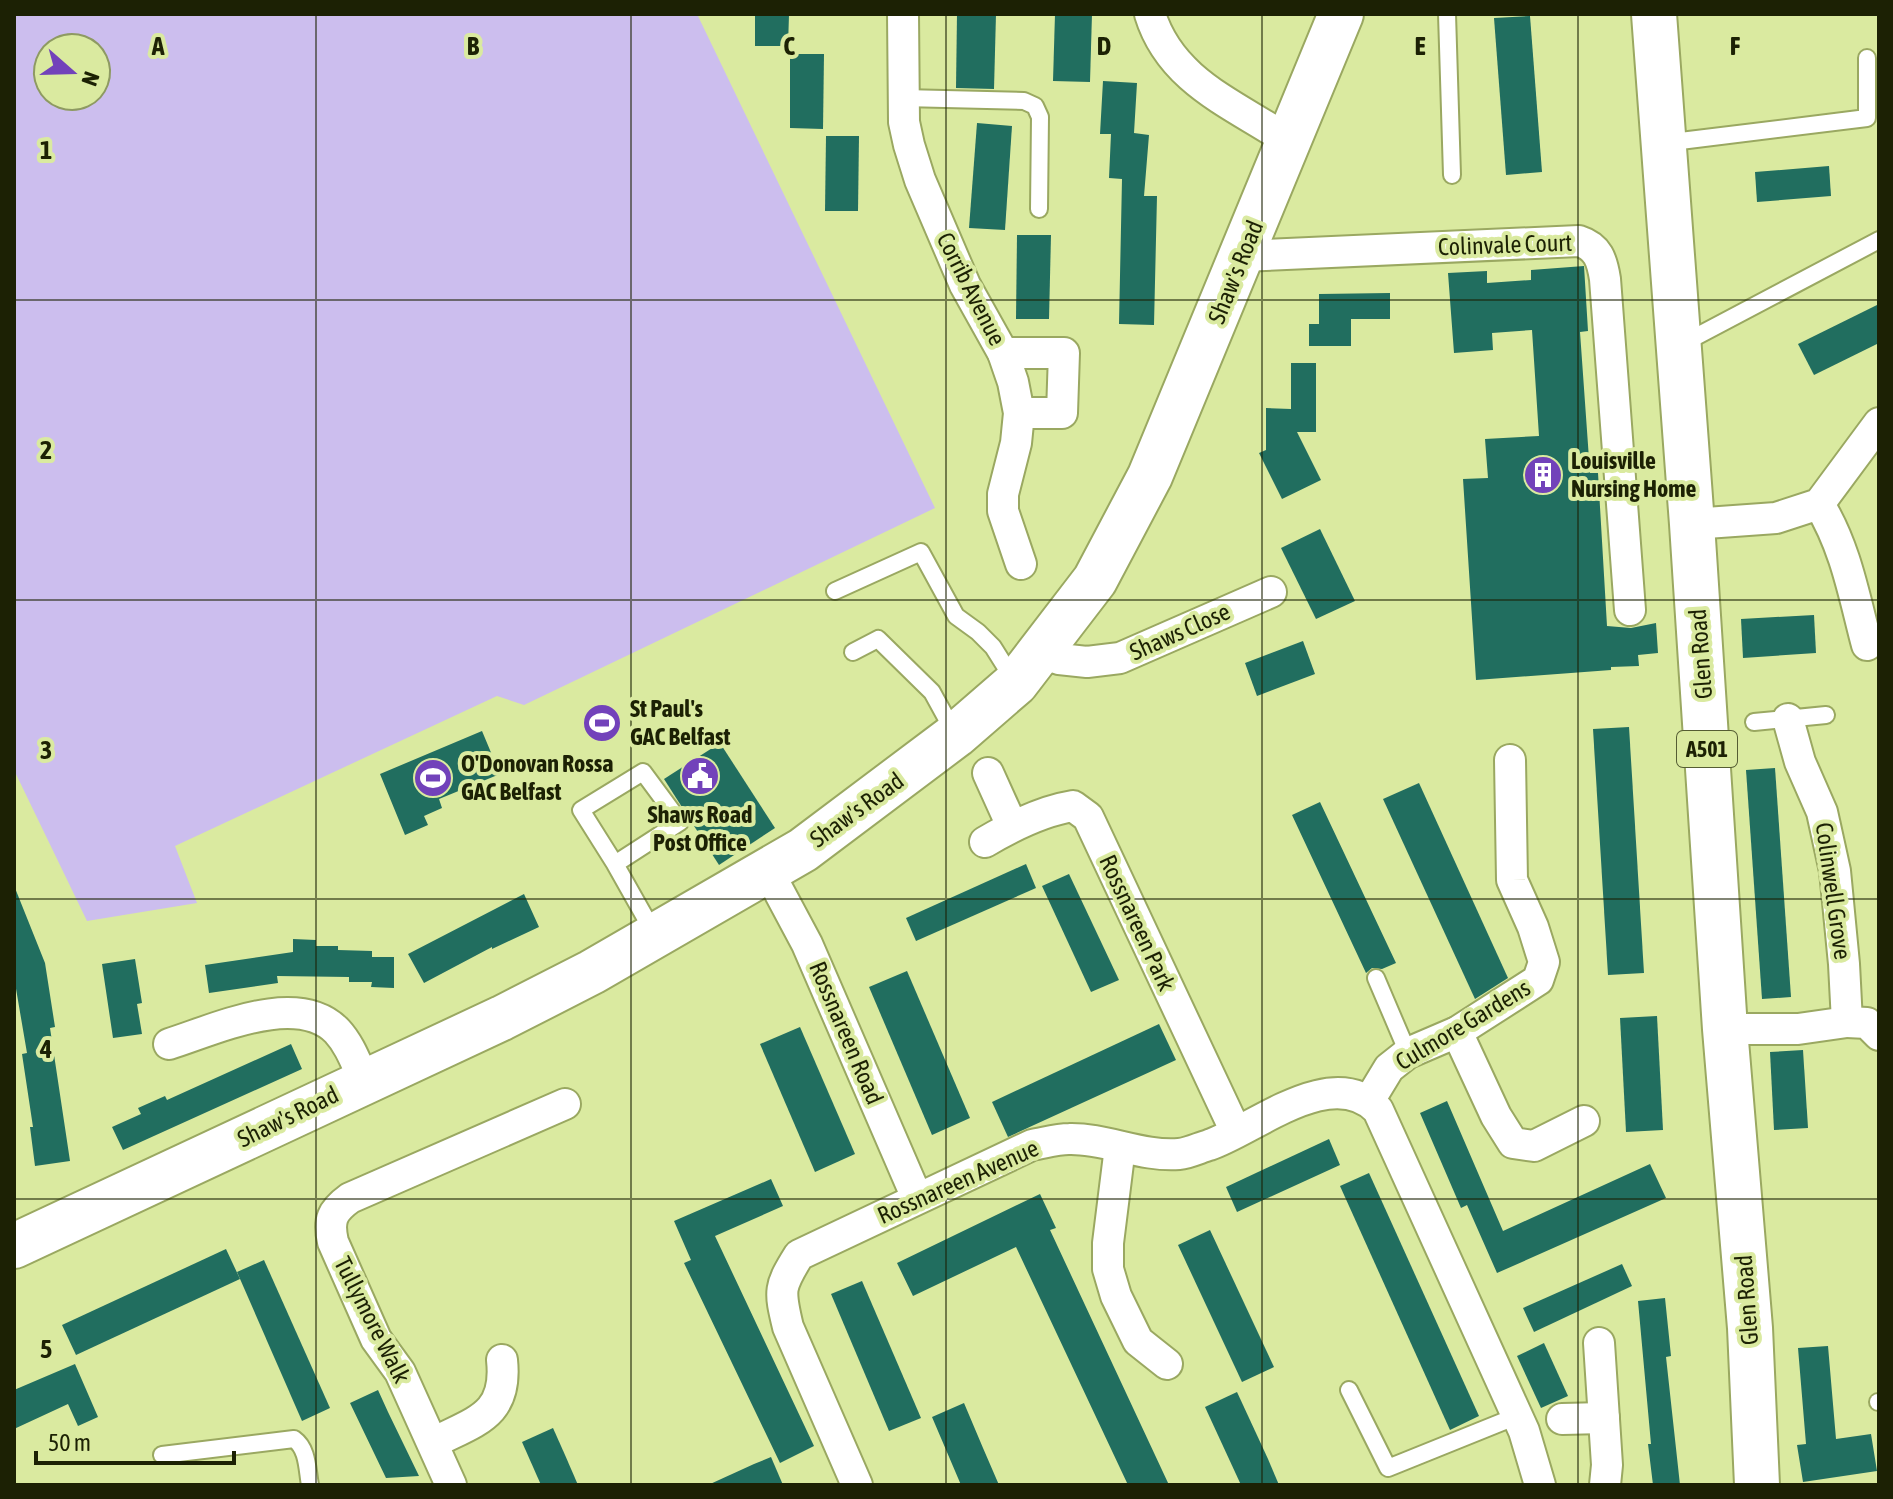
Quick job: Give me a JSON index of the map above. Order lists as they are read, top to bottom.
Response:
{
  "streets": {
    "street": [
      "Colinvale Court",
      "Shaw's Road",
      "Corrib Avenue",
      "Shaws Close",
      "Glen Road",
      "A501",
      "Colinwell Grove",
      "Rossnareen Park",
      "Culmore Gardens",
      "Rossnareen Road",
      "Rossnareen Avenue",
      "Tullymore Walk"
    ]
  },
  "crossings": [
    ["Colinvale Court", "Shaw's Road"],
    ["Shaw's Road", "Shaws Close"],
    ["Shaw's Road", "Rossnareen Road"],
    ["Rossnareen Park", "Rossnareen Avenue"],
    ["Culmore Gardens", "Rossnareen Avenue"],
    ["Rossnareen Road", "Rossnareen Avenue"]
  ],
  "places": {
    "building": ["Louisville Nursing Home"],
    "sports": ["St Paul's GAC Belfast", "O'Donovan Rossa GAC Belfast"],
    "public building": ["Shaws Road Post Office"]
  },
  "scale_bar": "50 m",
  "north": "right",
  "grid": {
    "columns": [
      "A",
      "B",
      "C",
      "D",
      "E",
      "F"
    ],
    "rows": [
      "1",
      "2",
      "3",
      "4",
      "5"
    ]
  }
}
